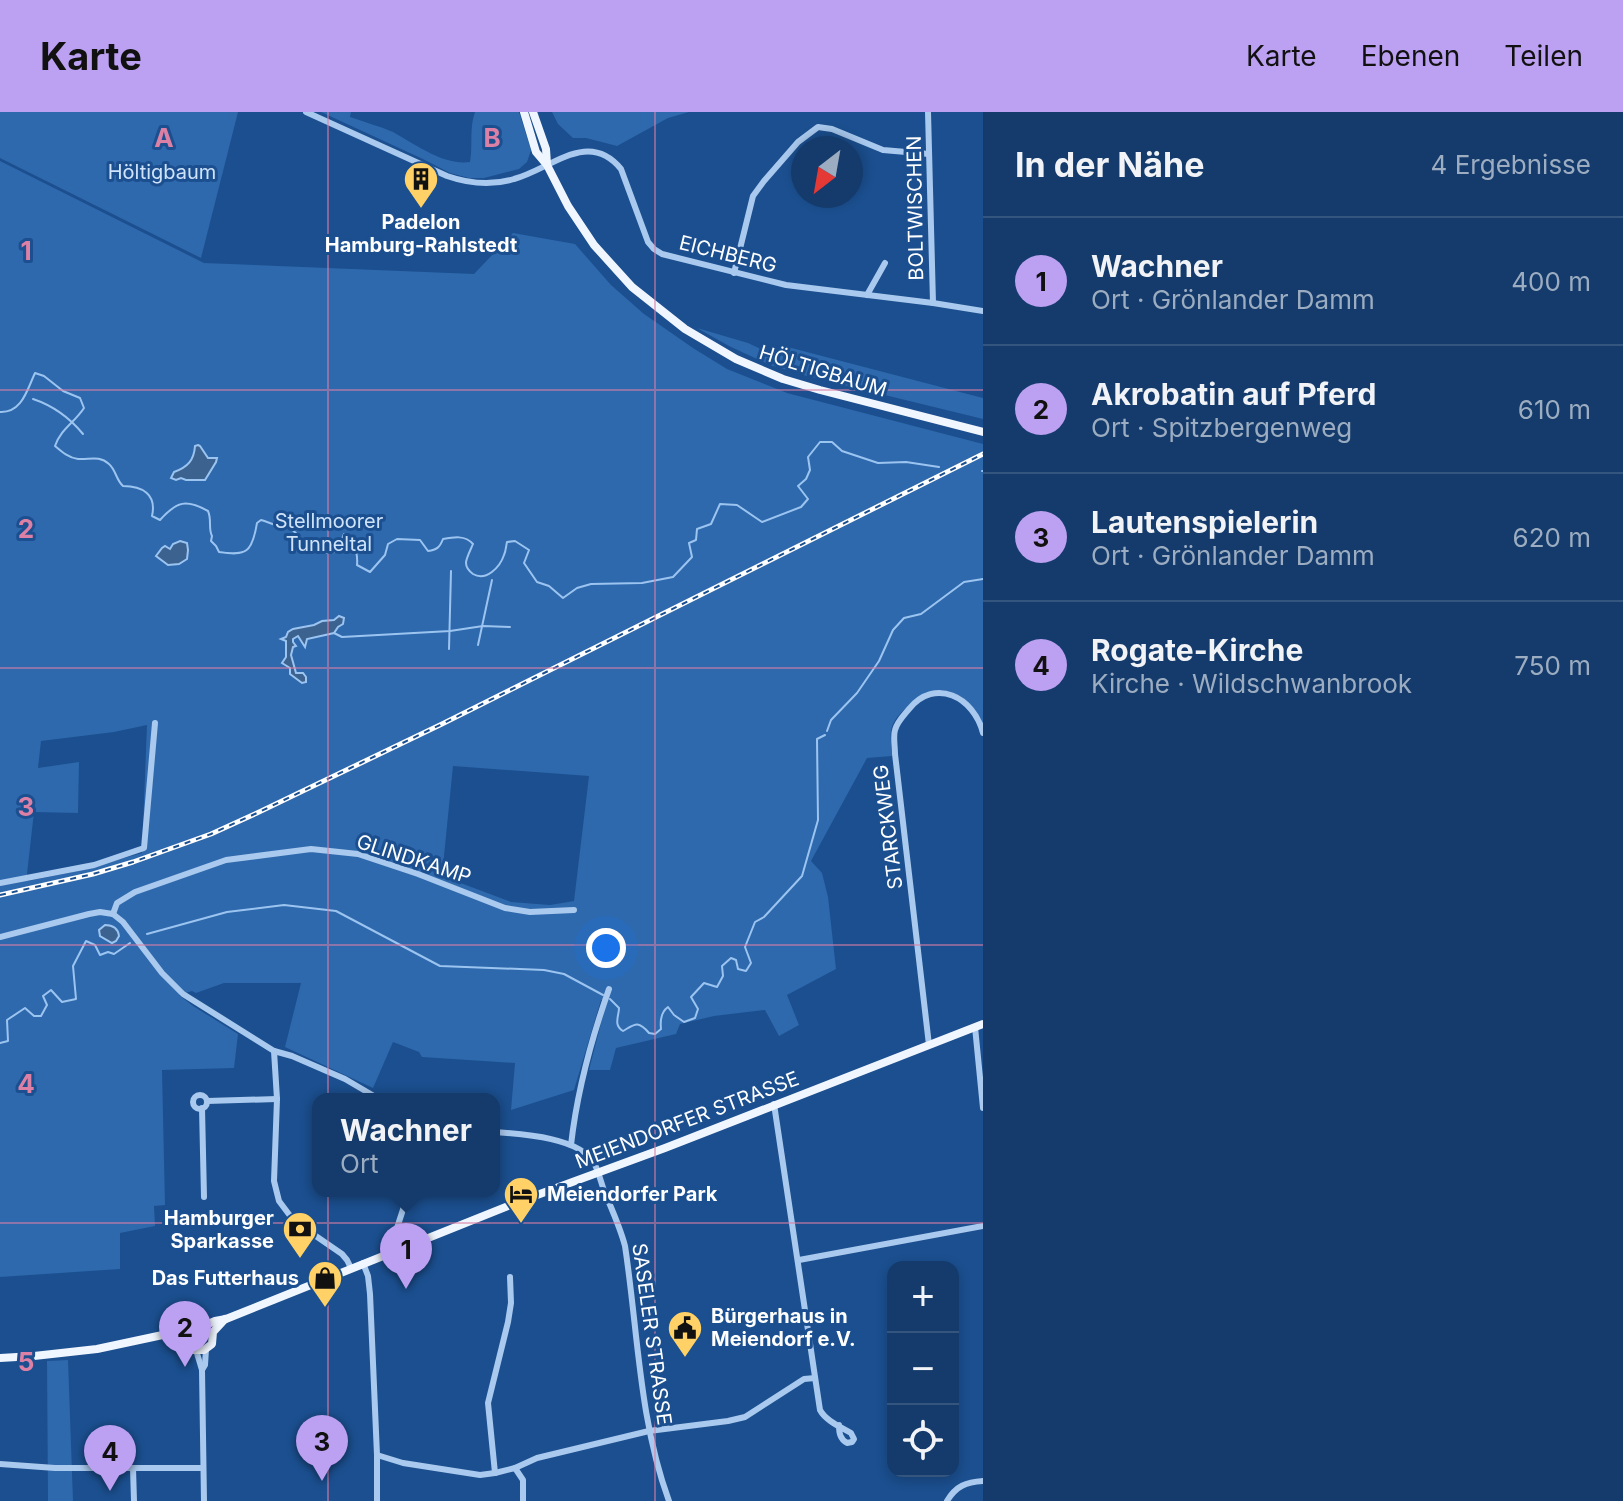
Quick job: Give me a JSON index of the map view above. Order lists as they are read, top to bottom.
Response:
{
  "streets": {
    "main road": ["HÖLTIGBAUM", "MEIENDORFER STRASSE"],
    "street": [
      "BOLTWISCHEN",
      "EICHBERG",
      "STARCKWEG",
      "GLINDKAMP",
      "SASELER STRASSE"
    ]
  },
  "crossings": [
    ["BOLTWISCHEN", "EICHBERG"],
    ["EICHBERG", "HÖLTIGBAUM"],
    ["STARCKWEG", "MEIENDORFER STRASSE"],
    ["MEIENDORFER STRASSE", "SASELER STRASSE"]
  ],
  "parks": ["Höltigbaum", "Stellmoorer Tunneltal"],
  "places": {
    "building": ["Padelon Hamburg-Rahlstedt"],
    "hotel": ["Meiendorfer Park"],
    "bank": ["Hamburger Sparkasse"],
    "shop": ["Das Futterhaus"],
    "public building": ["Bürgerhaus in Meiendorf e.V."]
  },
  "north": "bottom left",
  "page": {
    "header": "Karte",
    "nav": ["Karte", "Ebenen", "Teilen"],
    "heading": ["In der Nähe", "4 Ergebnisse"],
    "list": [
      {
        "mark": "1",
        "name": "Wachner",
        "note": "Ort · Grönlander Damm",
        "value": "400 m"
      },
      {
        "mark": "2",
        "name": "Akrobatin auf Pferd",
        "note": "Ort · Spitzbergenweg",
        "value": "610 m"
      },
      {
        "mark": "3",
        "name": "Lautenspielerin",
        "note": "Ort · Grönlander Damm",
        "value": "620 m"
      },
      {
        "mark": "4",
        "name": "Rogate-Kirche",
        "note": "Kirche · Wildschwanbrook",
        "value": "750 m"
      }
    ],
    "popup": ["Wachner", "Ort"],
    "pins": [
      "1",
      "2",
      "3",
      "4"
    ],
    "map_buttons": ["+", "−"]
  },
  "grid": {
    "columns": ["A", "B"],
    "rows": [
      "1",
      "2",
      "3",
      "4",
      "5"
    ]
  }
}
